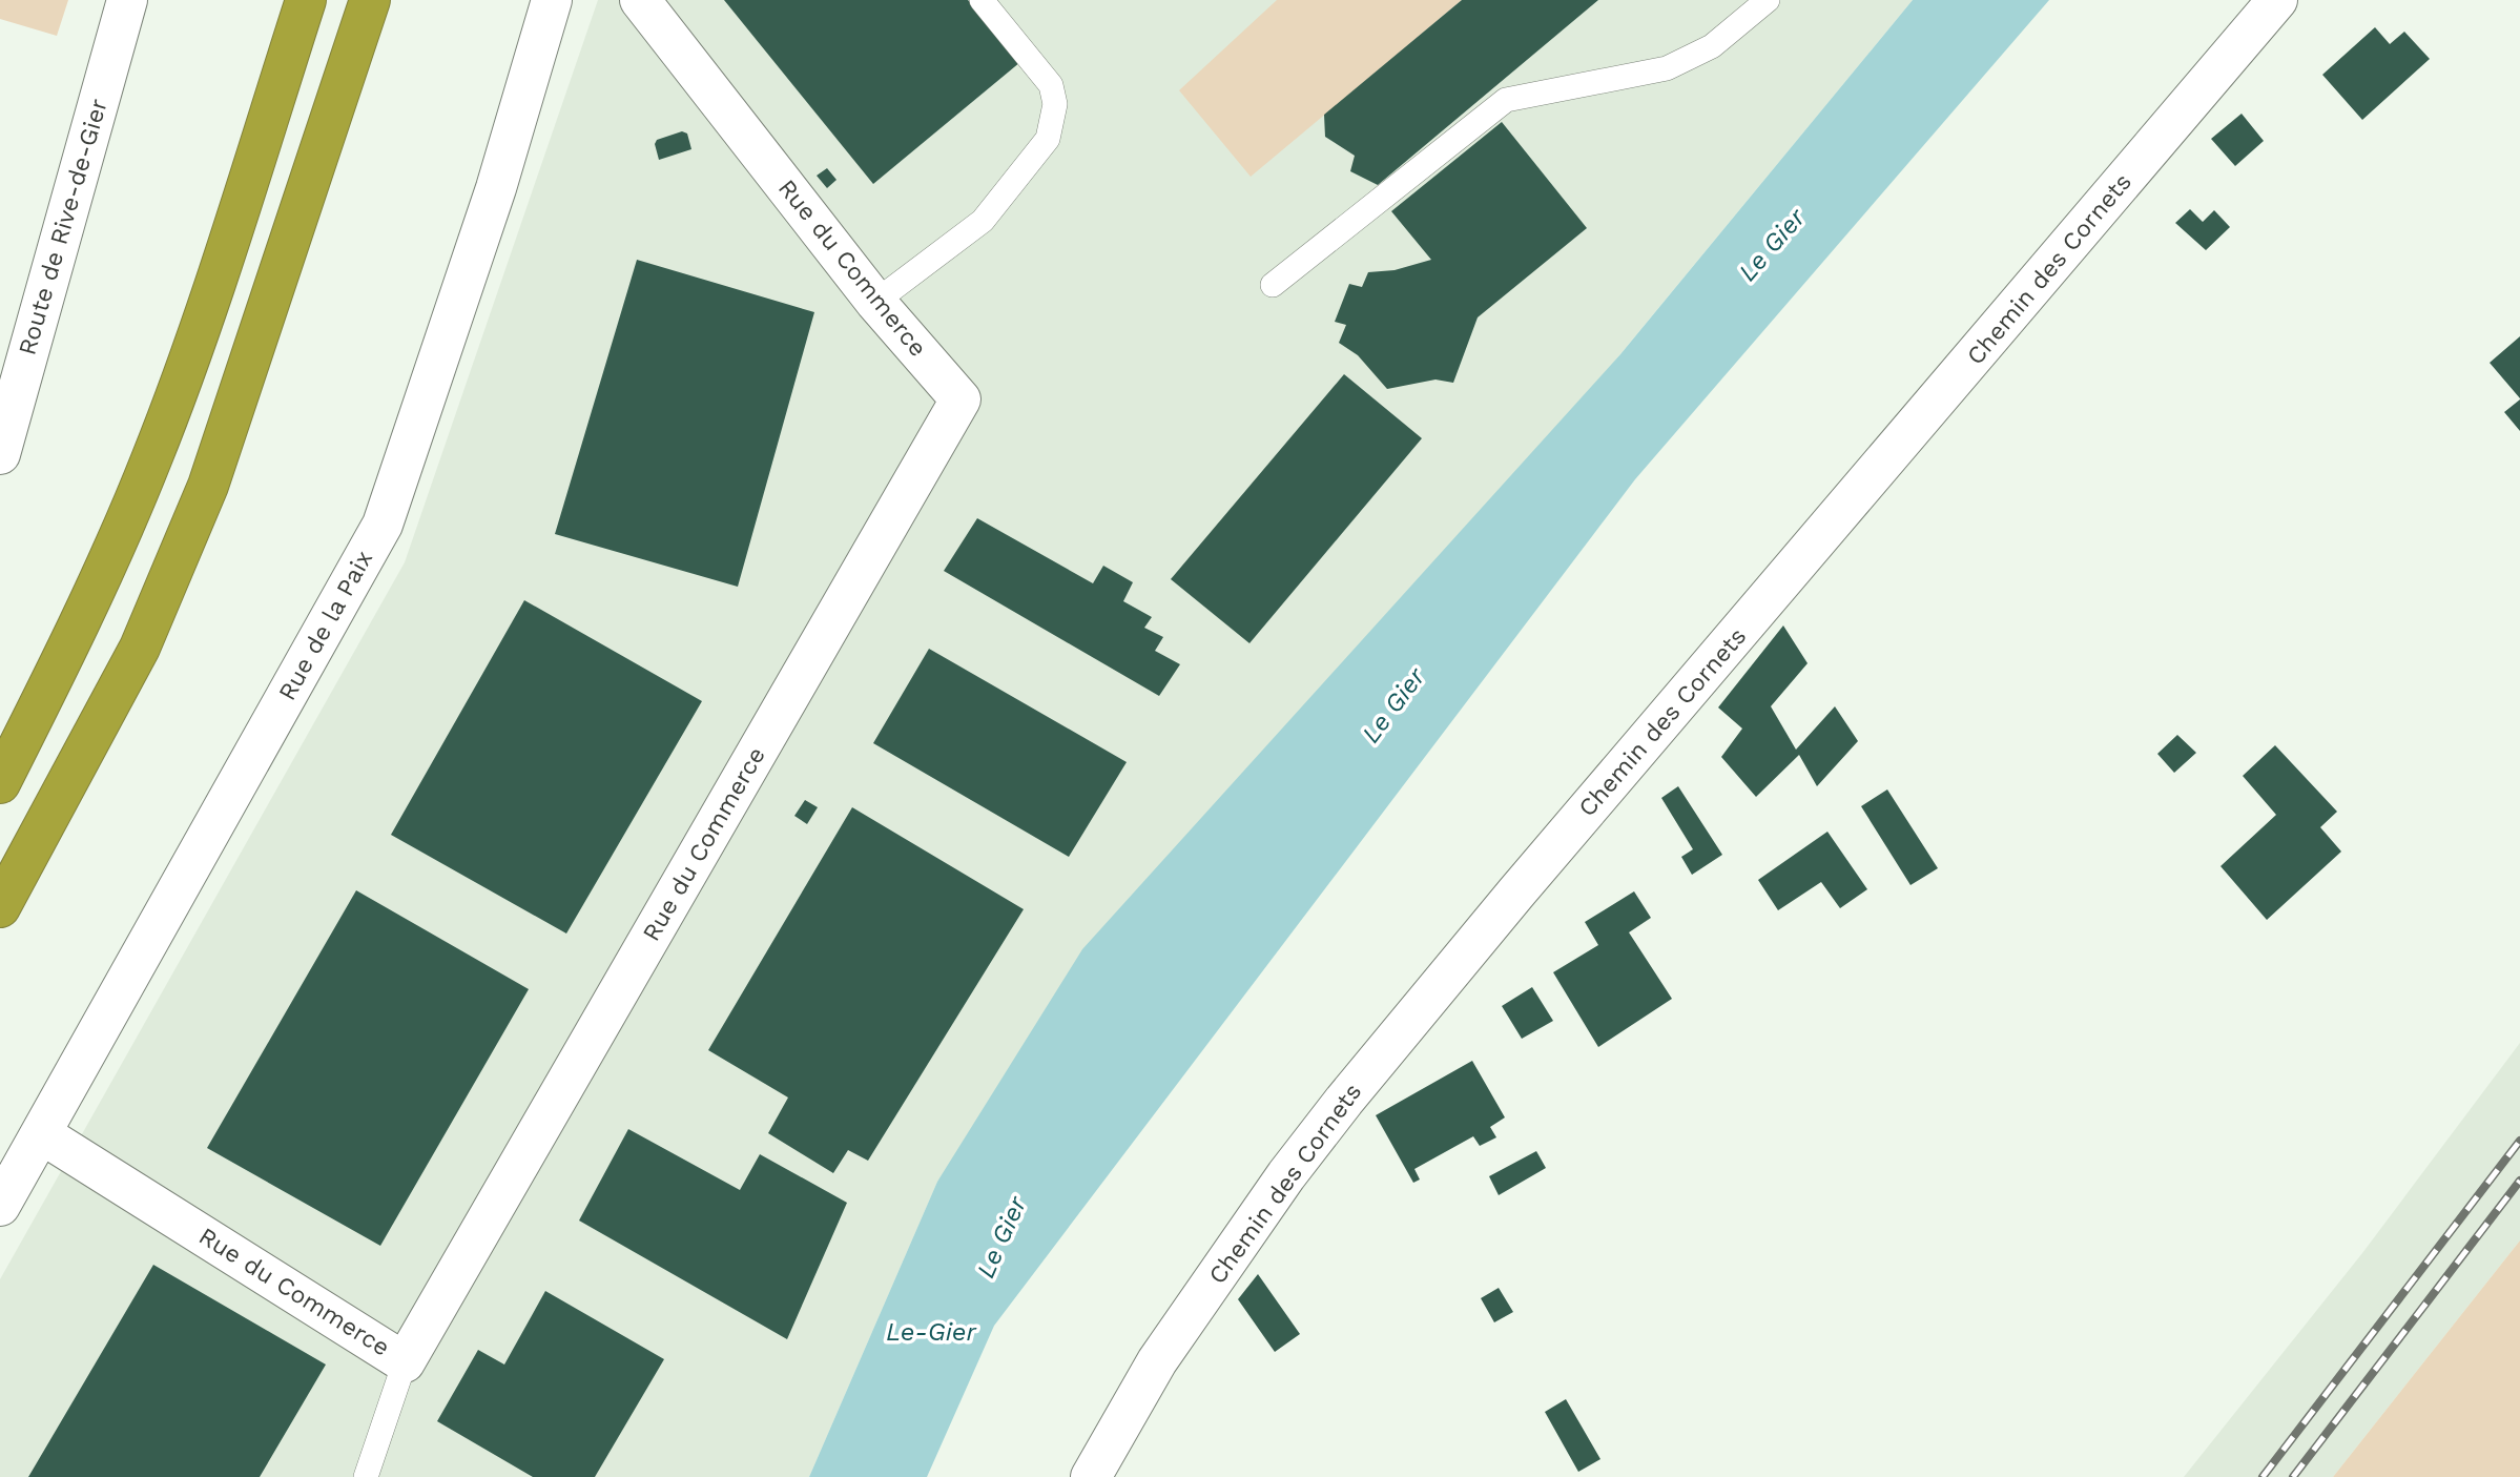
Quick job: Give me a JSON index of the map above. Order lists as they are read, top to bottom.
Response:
{
  "streets": {
    "street": [
      "Route de Rive-de-Gier",
      "Rue du Commerce",
      "Chemin des Cornets",
      "Rue de la Paix"
    ]
  },
  "crossings": [
    ["Rue du Commerce", "Rue de la Paix"]
  ],
  "water": ["Le Gier", "Le-Gier"]
}
